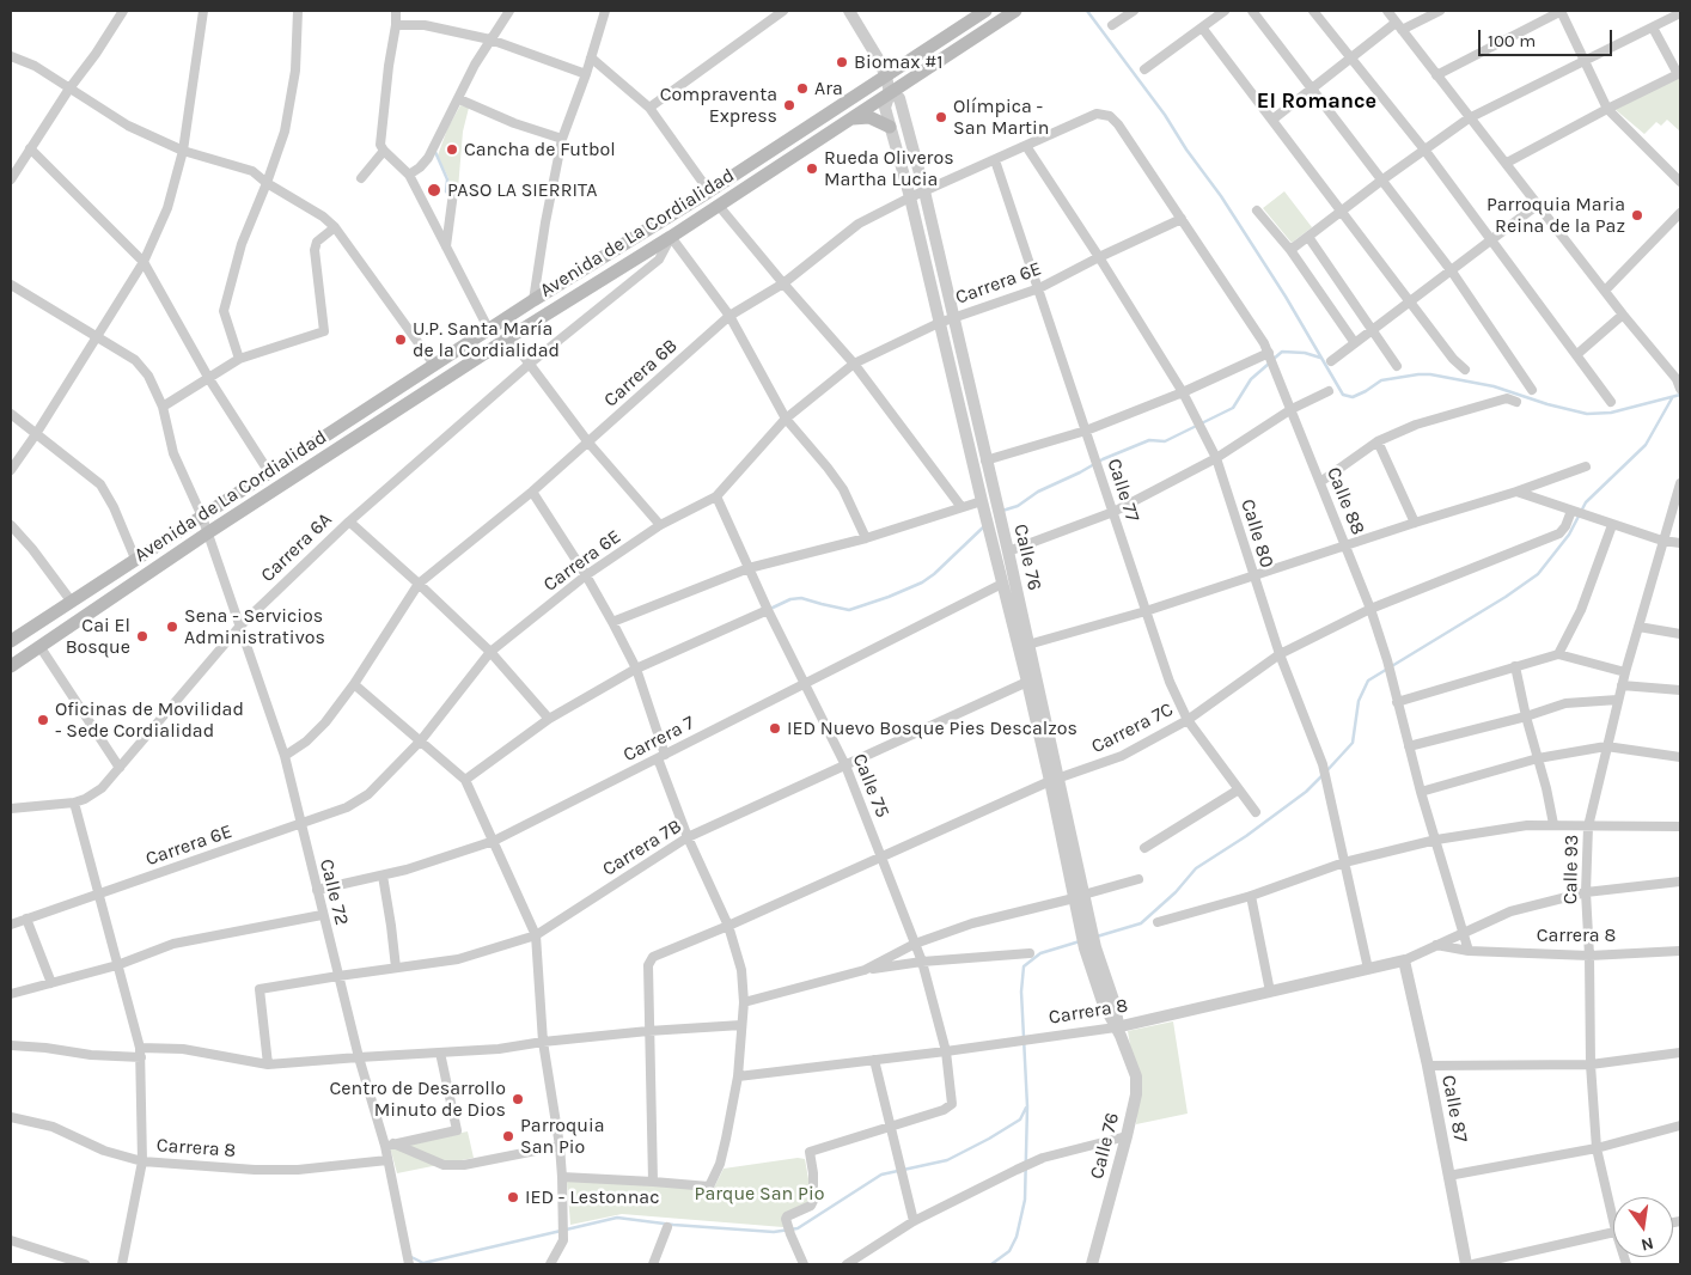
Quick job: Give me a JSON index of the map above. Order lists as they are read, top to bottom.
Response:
{
  "streets": {
    "main road": ["Avenida de La Cordialidad"],
    "street": [
      "Carrera 6E",
      "Carrera 6B",
      "Calle 77",
      "Calle 88",
      "Calle 80",
      "Carrera 6A",
      "Calle 76",
      "Carrera 7C",
      "Carrera 7",
      "Calle 75",
      "Carrera 7B",
      "Calle 93",
      "Calle 72",
      "Carrera 8",
      "Calle 87"
    ]
  },
  "crossings": [
    ["Avenida de La Cordialidad", "Carrera 6A"],
    ["Avenida de La Cordialidad", "Calle 76"],
    ["Avenida de La Cordialidad", "Calle 72"],
    ["Carrera 6E", "Calle 77"],
    ["Carrera 6E", "Calle 88"],
    ["Carrera 6E", "Calle 80"],
    ["Carrera 6E", "Calle 76"],
    ["Carrera 6E", "Calle 75"],
    ["Carrera 6E", "Calle 72"],
    ["Carrera 6B", "Calle 77"],
    ["Carrera 6B", "Calle 88"],
    ["Carrera 6B", "Calle 80"],
    ["Carrera 6B", "Calle 76"],
    ["Carrera 6B", "Calle 72"],
    ["Calle 77", "Carrera 7C"],
    ["Calle 88", "Carrera 7C"],
    ["Calle 88", "Carrera 8"],
    ["Calle 80", "Carrera 7C"],
    ["Calle 80", "Carrera 8"],
    ["Carrera 6A", "Calle 72"],
    ["Calle 76", "Carrera 7C"],
    ["Calle 76", "Carrera 7"],
    ["Calle 76", "Carrera 7B"],
    ["Calle 76", "Carrera 8"],
    ["Carrera 7C", "Calle 75"],
    ["Carrera 7", "Calle 75"],
    ["Carrera 7", "Calle 72"],
    ["Calle 75", "Carrera 7B"],
    ["Calle 75", "Carrera 8"],
    ["Carrera 7B", "Calle 72"],
    ["Calle 93", "Carrera 8"],
    ["Calle 72", "Carrera 8"],
    ["Carrera 8", "Calle 87"]
  ],
  "districts": ["El Romance"],
  "parks": ["Parque San Pio"],
  "places": [
    "Biomax #1",
    "Ara",
    "Compraventa Express",
    "Olímpica - San Martin",
    "Cancha de Futbol",
    "Rueda Oliveros Martha Lucia",
    "PASO LA SIERRITA",
    "Parroquia Maria Reina de la Paz",
    "U.P. Santa María de la Cordialidad",
    "Sena - Servicios Administrativos",
    "Cai El Bosque",
    "Oficinas de Movilidad - Sede Cordialidad",
    "IED Nuevo Bosque Pies Descalzos",
    "Centro de Desarrollo Minuto de Dios",
    "Parroquia San Pio",
    "IED - Lestonnac"
  ],
  "scale_bar": "100 m",
  "north": "bottom"
}
